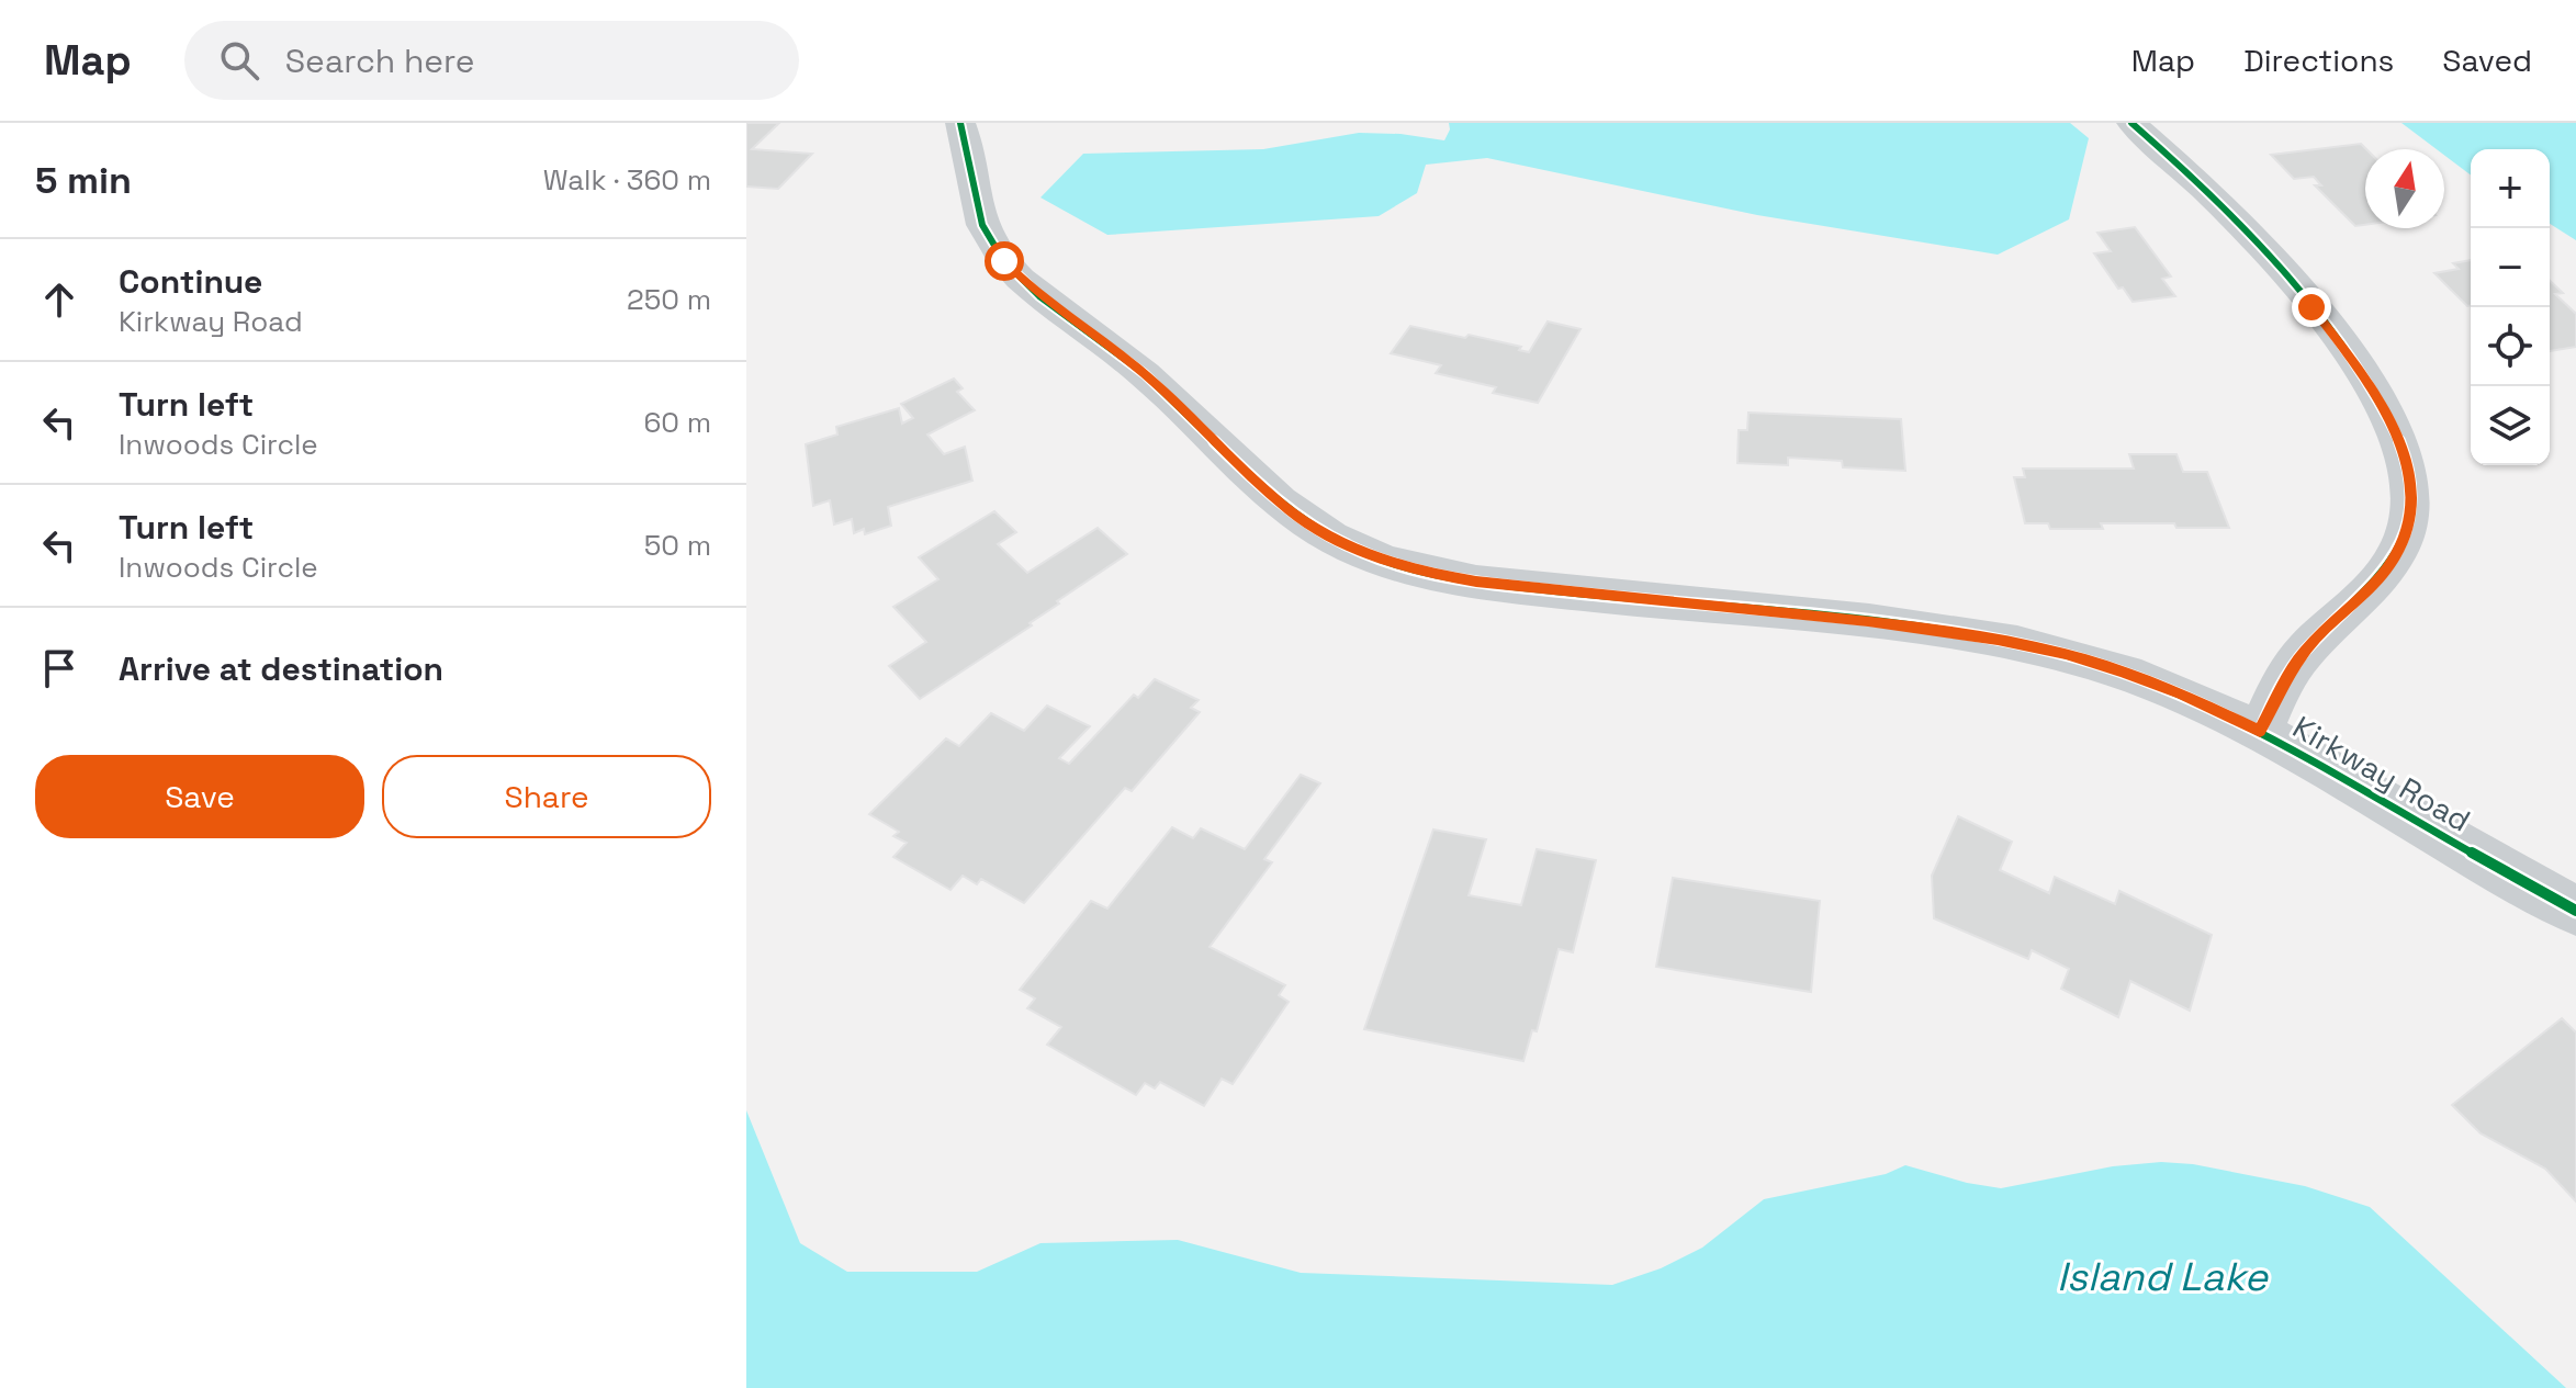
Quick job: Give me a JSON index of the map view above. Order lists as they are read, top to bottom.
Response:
{
  "streets": {
    "street": ["Kirkway Road"]
  },
  "water": ["Island Lake"],
  "north": "top",
  "page": {
    "header": "Map",
    "search": "Search here",
    "nav": ["Map", "Directions", "Saved"],
    "heading": ["5 min", "Walk · 360 m"],
    "map_buttons": ["+", "−"],
    "list": [
      ["Continue", "Kirkway Road", "250 m"],
      ["Turn left", "Inwoods Circle", "60 m"],
      ["Turn left", "Inwoods Circle", "50 m"],
      "Arrive at destination"
    ],
    "buttons": ["Save", "Share"]
  }
}
